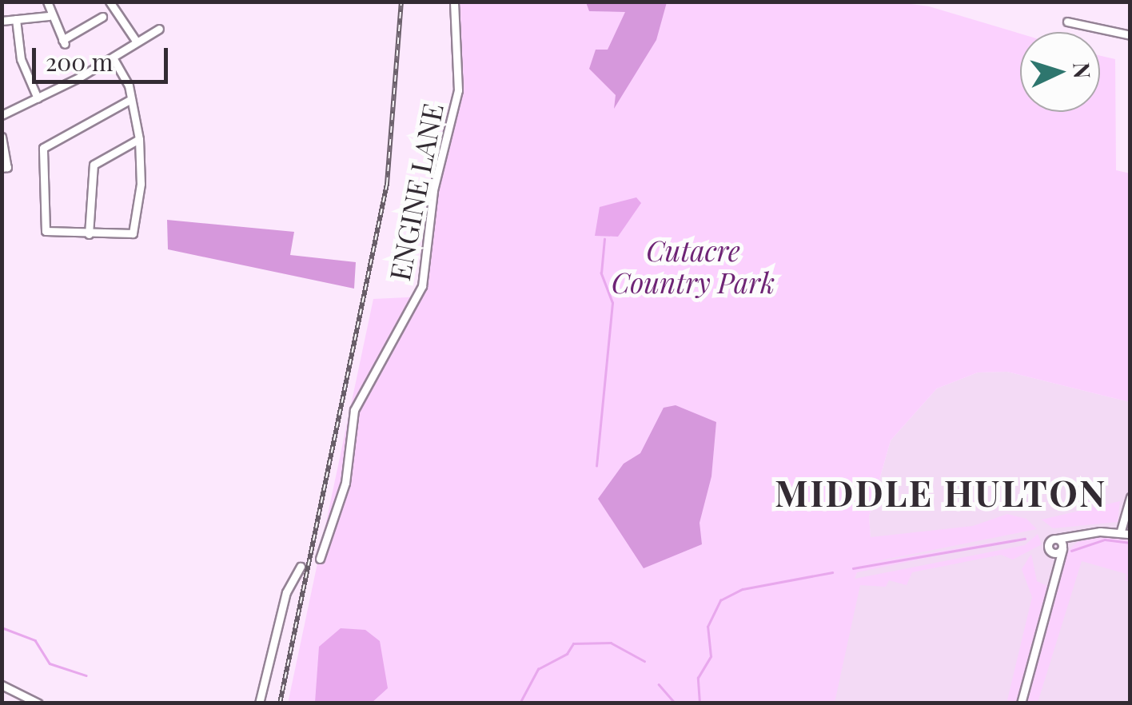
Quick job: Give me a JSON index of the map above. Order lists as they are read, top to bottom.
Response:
{
  "streets": {
    "street": ["ENGINE LANE"]
  },
  "districts": ["MIDDLE HULTON"],
  "parks": ["Cutacre Country Park"],
  "scale_bar": "200 m",
  "north": "right"
}
